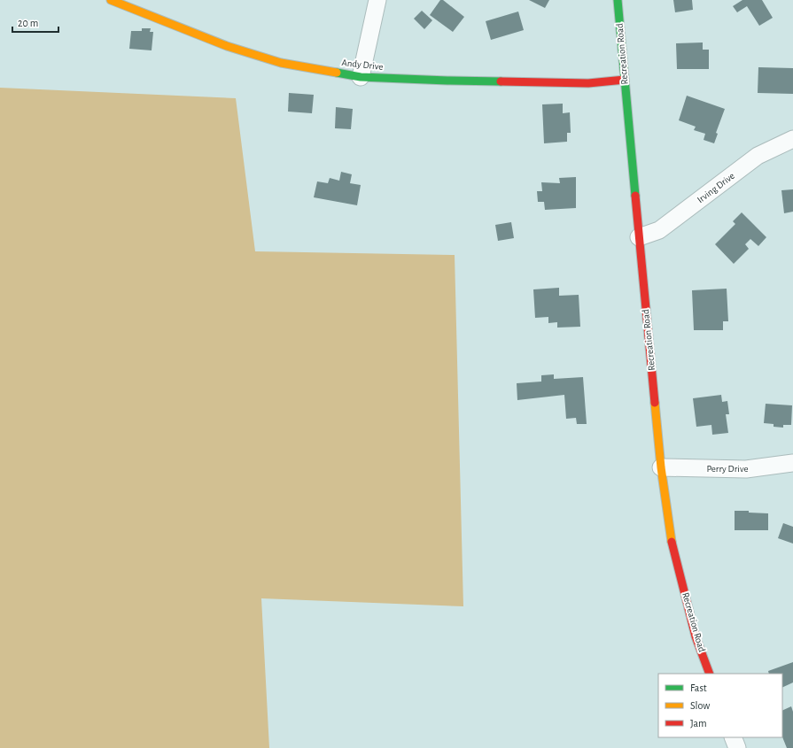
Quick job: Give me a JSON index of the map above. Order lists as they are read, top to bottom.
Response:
{
  "streets": {
    "street": [
      "Recreation Road",
      "Andy Drive",
      "Irving Drive",
      "Perry Drive"
    ]
  },
  "crossings": [
    ["Recreation Road", "Andy Drive"],
    ["Recreation Road", "Irving Drive"],
    ["Recreation Road", "Perry Drive"]
  ],
  "legend": ["Fast", "Slow", "Jam"],
  "scale_bar": "20 m"
}
